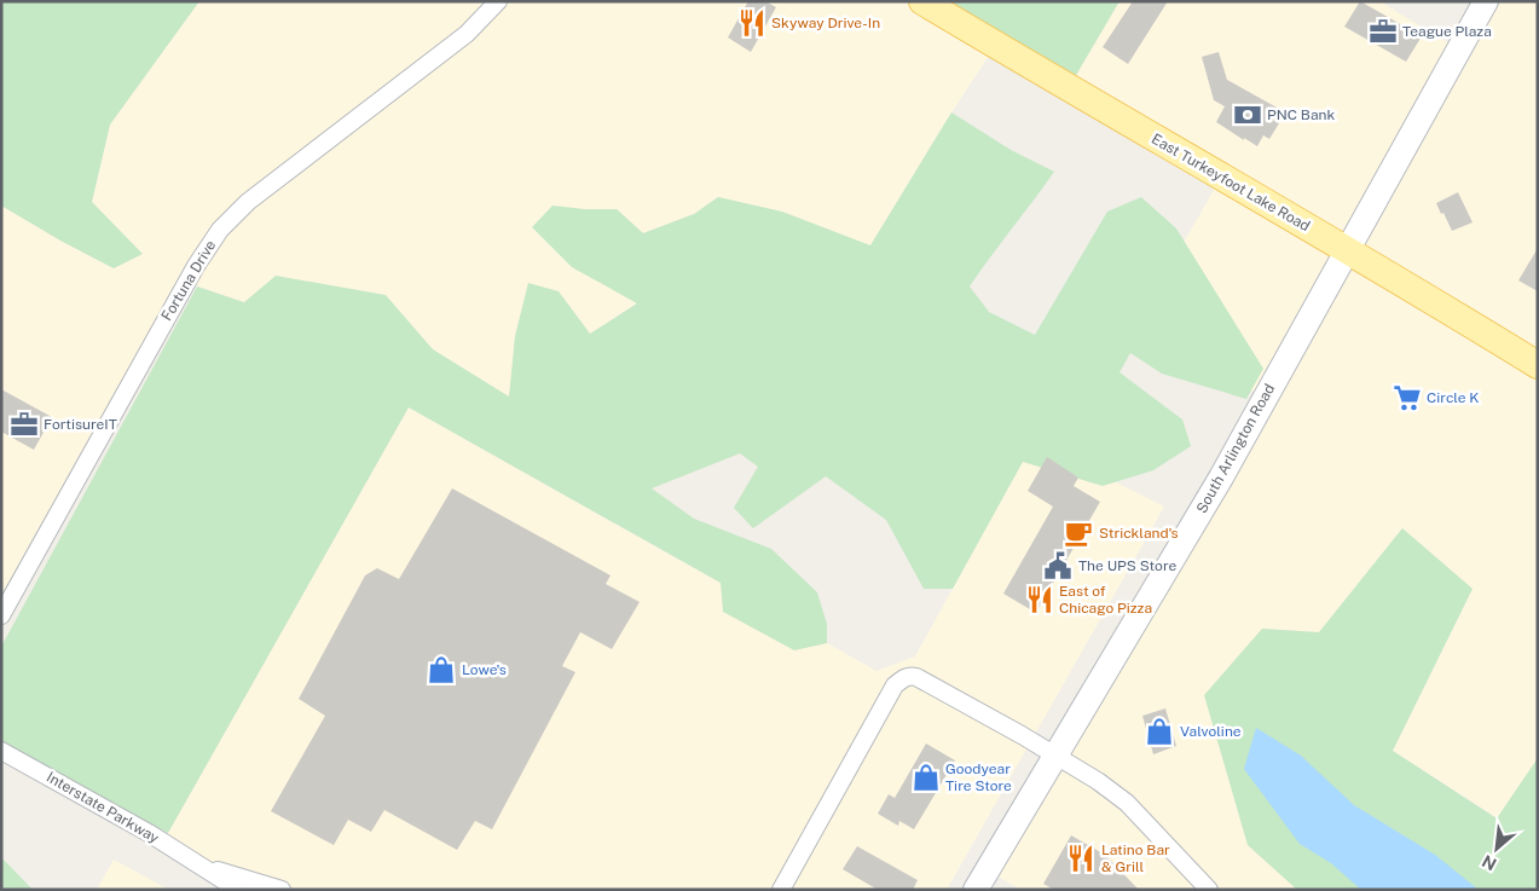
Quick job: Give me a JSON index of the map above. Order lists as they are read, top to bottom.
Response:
{
  "streets": {
    "main road": ["East Turkeyfoot Lake Road", "South Arlington Road"],
    "street": ["Fortuna Drive", "Interstate Parkway"]
  },
  "crossings": [
    ["East Turkeyfoot Lake Road", "South Arlington Road"]
  ],
  "places": {
    "restaurant": ["Skyway Drive-In", "East of Chicago Pizza", "Latino Bar & Grill"],
    "office": ["Teague Plaza", "FortisureIT"],
    "bank": ["PNC Bank"],
    "supermarket": ["Circle K"],
    "cafe": ["Strickland's"],
    "public building": ["The UPS Store"],
    "shop": ["Lowe's", "Valvoline", "Goodyear Tire Store"]
  },
  "north": "bottom left"
}
